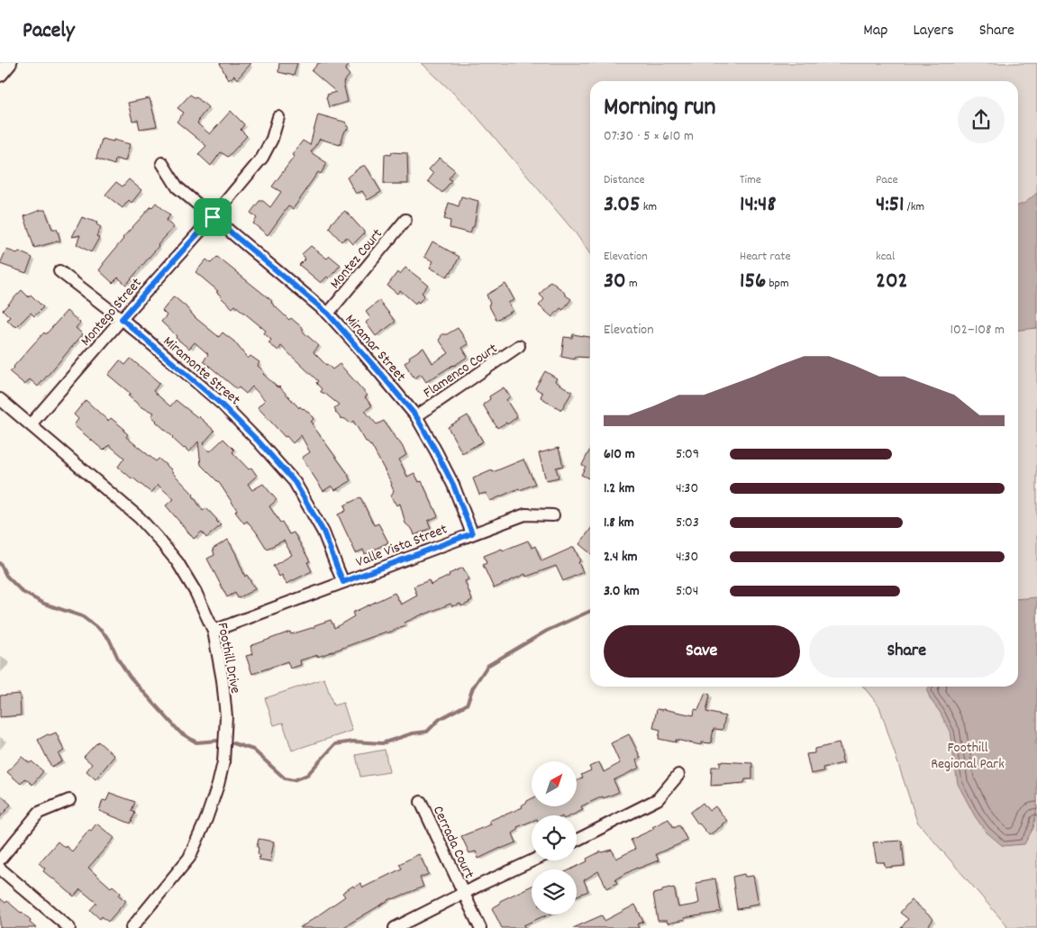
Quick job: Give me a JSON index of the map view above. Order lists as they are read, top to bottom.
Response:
{
  "streets": {
    "street": [
      "Montez Court",
      "Montego Street",
      "Miramar Street",
      "Miramonte Street",
      "Flamenco Court",
      "Valle Vista Street",
      "Foothill Drive",
      "Cerrada Court"
    ]
  },
  "crossings": [
    ["Montez Court", "Miramar Street"],
    ["Montego Street", "Miramar Street"],
    ["Montego Street", "Miramonte Street"],
    ["Montego Street", "Foothill Drive"],
    ["Miramar Street", "Flamenco Court"],
    ["Miramar Street", "Valle Vista Street"],
    ["Miramonte Street", "Valle Vista Street"],
    ["Valle Vista Street", "Foothill Drive"]
  ],
  "parks": ["Foothill Regional Park"],
  "north": "top right",
  "page": {
    "header": "Pacely",
    "nav": ["Map", "Layers", "Share"],
    "heading": ["Morning run", "07:30 · 5 × 610 m"],
    "stats": [
      ["Distance", "3.05 km"],
      ["Time", "14:48"],
      ["Pace", "4:51 /km"],
      ["Elevation", "30 m"],
      ["Heart rate", "156 bpm"],
      ["kcal", "202"]
    ],
    "chart": ["Elevation", "102–108 m"],
    "list": [
      {
        "name": "610 m",
        "note": "5:09"
      },
      {
        "name": "1.2 km",
        "note": "4:30"
      },
      {
        "name": "1.8 km",
        "note": "5:03"
      },
      {
        "name": "2.4 km",
        "note": "4:30"
      },
      {
        "name": "3.0 km",
        "note": "5:04"
      }
    ],
    "buttons": ["Save", "Share"]
  }
}
